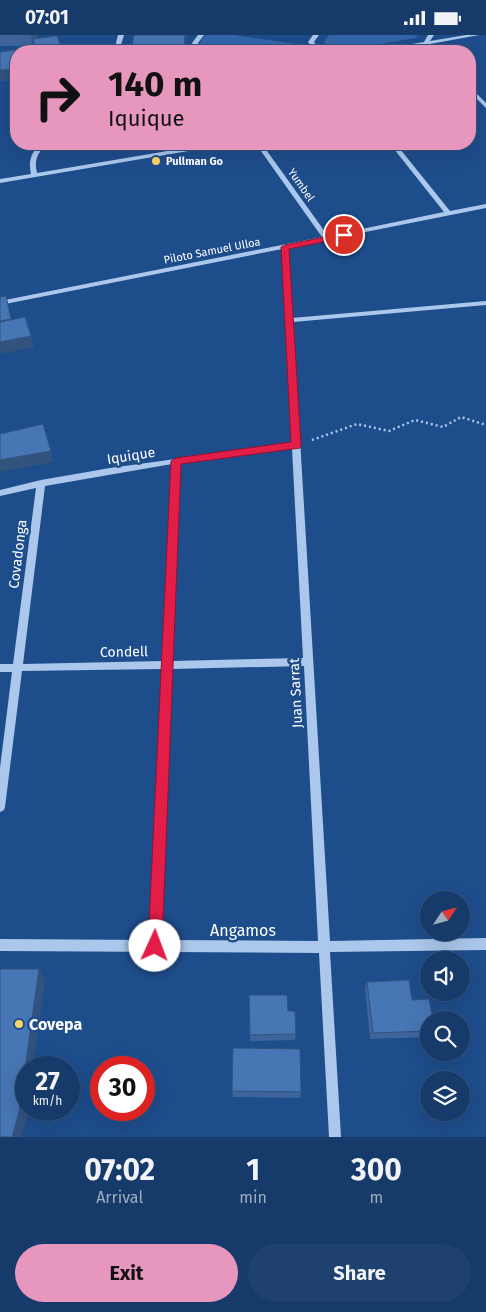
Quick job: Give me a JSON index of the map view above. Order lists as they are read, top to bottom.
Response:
{
  "streets": {
    "street": [
      "Yumbel",
      "Piloto Samuel Ulloa",
      "Iquique",
      "Covadonga",
      "Condell",
      "Juan Sarrat",
      "Angamos"
    ]
  },
  "crossings": [
    ["Yumbel", "Piloto Samuel Ulloa"],
    ["Piloto Samuel Ulloa", "Juan Sarrat"],
    ["Iquique", "Covadonga"],
    ["Iquique", "Juan Sarrat"],
    ["Covadonga", "Condell"],
    ["Condell", "Juan Sarrat"],
    ["Juan Sarrat", "Angamos"]
  ],
  "places": ["Pullman Go", "Covepa"],
  "north": "top right",
  "page": {
    "status": "07:01",
    "turn": ["140 m", "Iquique"],
    "speed": "27 km/h",
    "limit": "30",
    "eta": [
      "07:02",
      "Arrival",
      "1",
      "min",
      "300",
      "m"
    ],
    "buttons": ["Exit", "Share"]
  }
}
